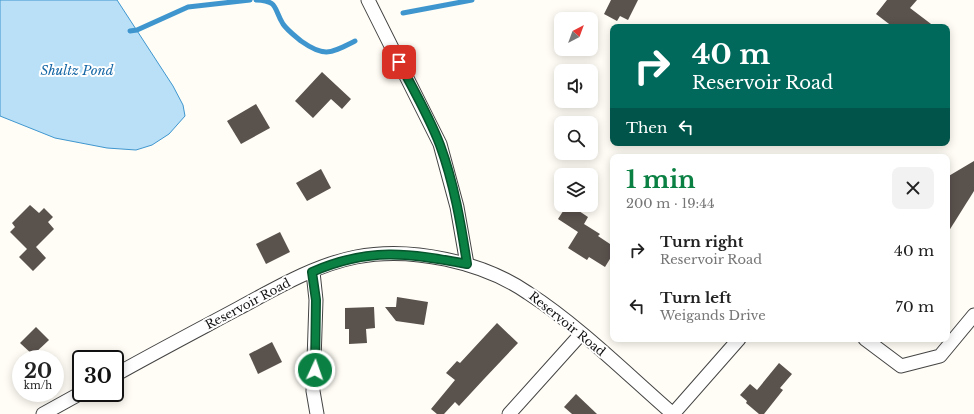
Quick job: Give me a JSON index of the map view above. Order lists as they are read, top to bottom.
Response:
{
  "streets": {
    "street": ["Reservoir Road"]
  },
  "water": ["Shultz Pond"],
  "north": "top right",
  "page": {
    "turn": ["40 m", "Reservoir Road"],
    "then": "Then",
    "heading": ["1 min", "200 m · 19:44"],
    "list": [
      {
        "name": "Turn right",
        "note": "Reservoir Road",
        "value": "40 m"
      },
      {
        "name": "Turn left",
        "note": "Weigands Drive",
        "value": "70 m"
      }
    ],
    "speed": "20 km/h",
    "limit": "30"
  }
}
